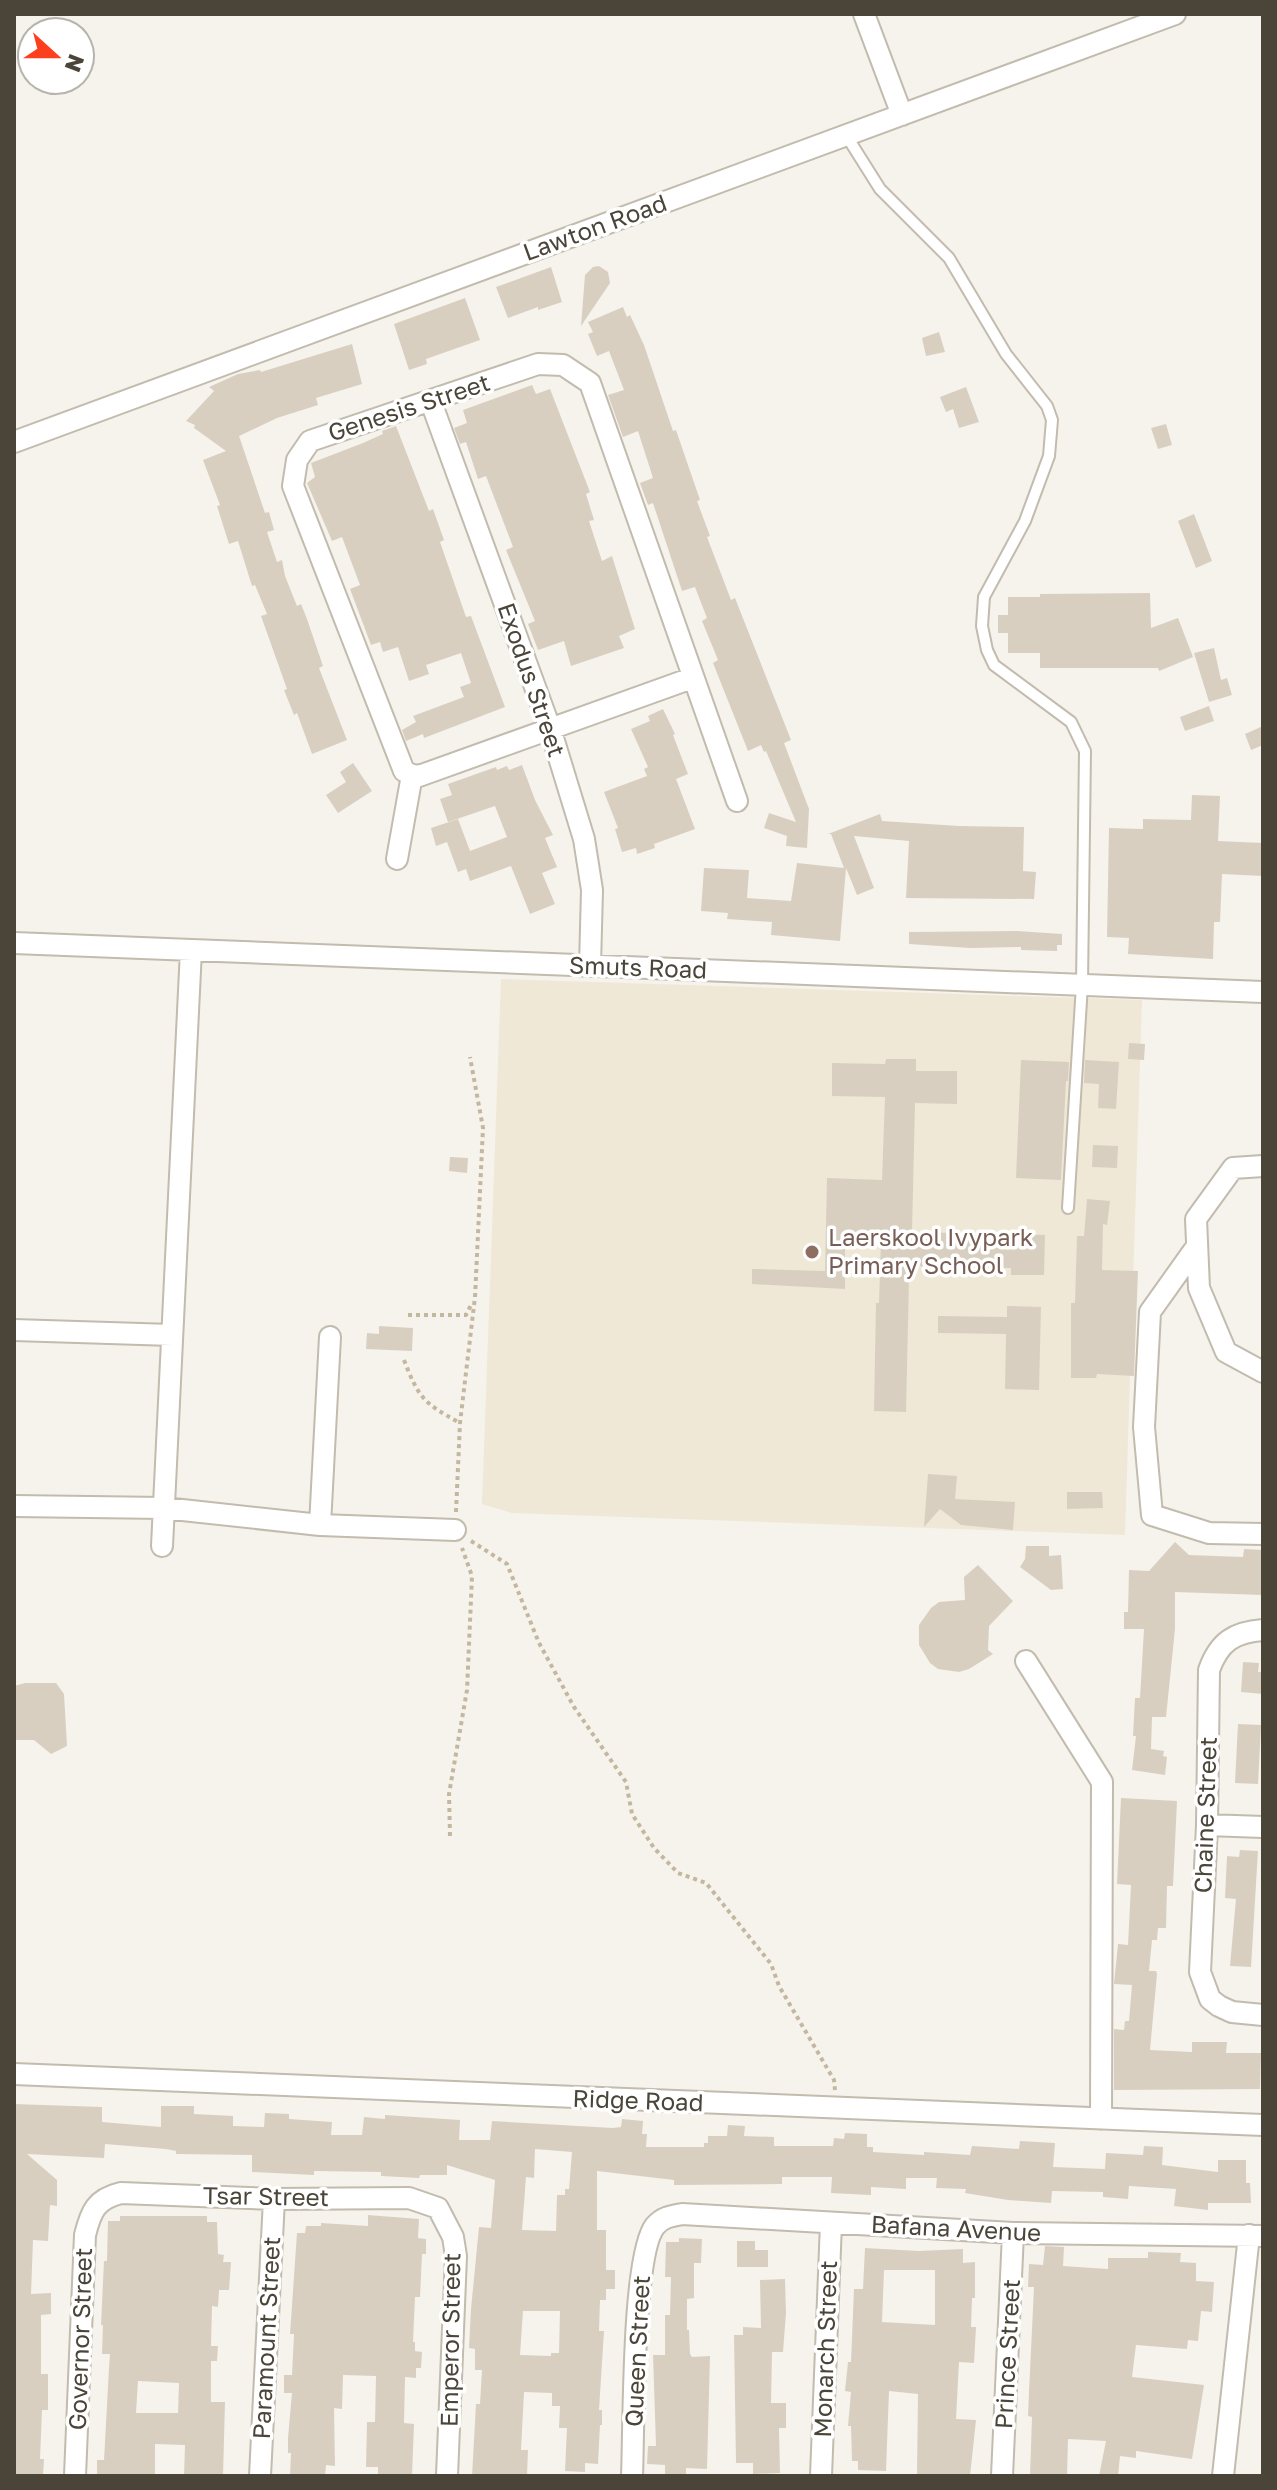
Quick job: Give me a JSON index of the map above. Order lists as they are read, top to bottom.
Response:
{
  "streets": {
    "street": [
      "Lawton Road",
      "Genesis Street",
      "Exodus Street",
      "Smuts Road",
      "Chaine Street",
      "Ridge Road",
      "Tsar Street",
      "Bafana Avenue",
      "Paramount Street",
      "Governor Street",
      "Emperor Street",
      "Monarch Street",
      "Queen Street",
      "Prince Street"
    ]
  },
  "crossings": [
    ["Genesis Street", "Exodus Street"],
    ["Exodus Street", "Smuts Road"],
    ["Tsar Street", "Paramount Street"],
    ["Tsar Street", "Governor Street"],
    ["Tsar Street", "Emperor Street"],
    ["Bafana Avenue", "Monarch Street"],
    ["Bafana Avenue", "Queen Street"],
    ["Bafana Avenue", "Prince Street"]
  ],
  "places": ["Laerskool Ivypark Primary School"],
  "north": "right"
}
